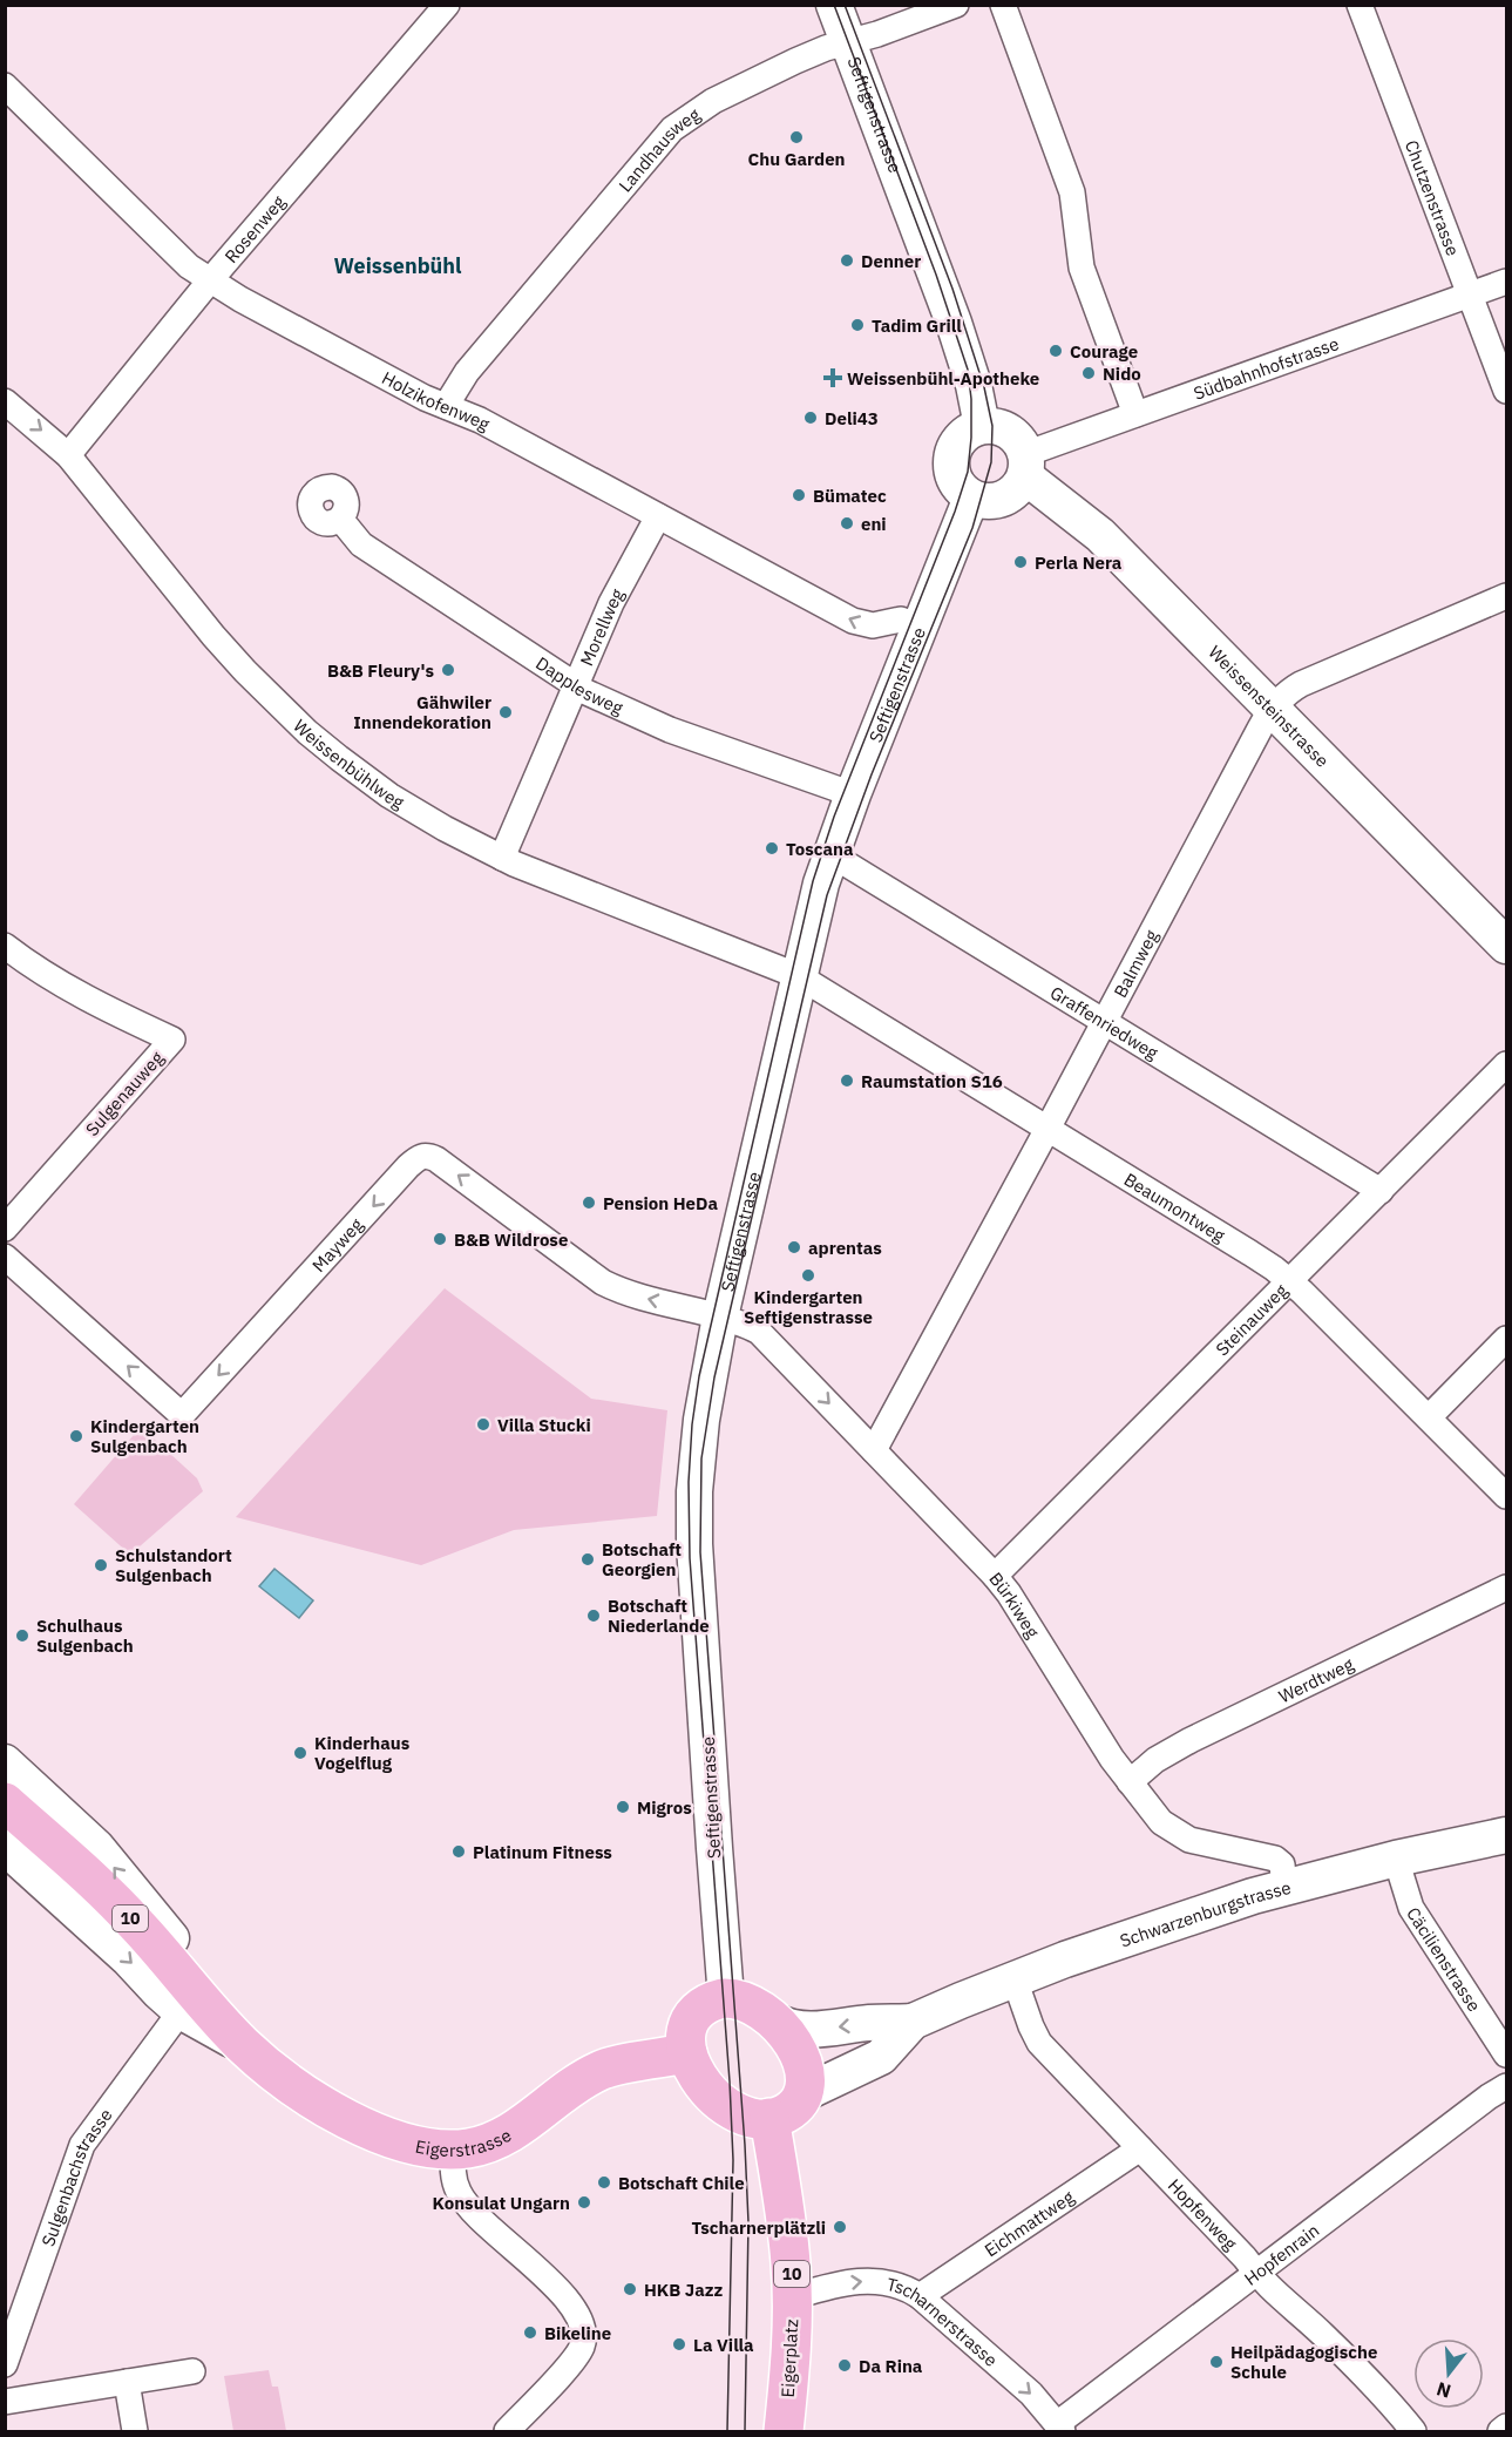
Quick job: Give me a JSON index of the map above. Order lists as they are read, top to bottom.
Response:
{
  "streets": {
    "main road": [
      "Seftigenstrasse",
      "Weissensteinstrasse",
      "Schwarzenburgstrasse",
      "10",
      "Eigerstrasse",
      "Eigerplatz"
    ],
    "street": [
      "Landhausweg",
      "Chutzenstrasse",
      "Rosenweg",
      "Südbahnhofstrasse",
      "Holzikofenweg",
      "Morellweg",
      "Dapplesweg",
      "Weissenbühlweg",
      "Balmweg",
      "Graffenriedweg",
      "Sulgenauweg",
      "Beaumontweg",
      "Mayweg",
      "Steinauweg",
      "Bürkiweg",
      "Werdtweg",
      "Cäcilienstrasse",
      "Sulgenbachstrasse",
      "Hopfenweg",
      "Eichmattweg",
      "Hopfenrain",
      "Tscharnerstrasse"
    ]
  },
  "crossings": [
    ["Seftigenstrasse", "Landhausweg"],
    ["Seftigenstrasse", "Südbahnhofstrasse"],
    ["Seftigenstrasse", "Holzikofenweg"],
    ["Seftigenstrasse", "Dapplesweg"],
    ["Seftigenstrasse", "Weissensteinstrasse"],
    ["Seftigenstrasse", "Weissenbühlweg"],
    ["Seftigenstrasse", "Graffenriedweg"],
    ["Seftigenstrasse", "Beaumontweg"],
    ["Seftigenstrasse", "Mayweg"],
    ["Seftigenstrasse", "Bürkiweg"],
    ["Seftigenstrasse", "Schwarzenburgstrasse"],
    ["Seftigenstrasse", "Eigerstrasse"],
    ["Seftigenstrasse", "Eigerplatz"],
    ["Landhausweg", "Holzikofenweg"],
    ["Chutzenstrasse", "Südbahnhofstrasse"],
    ["Rosenweg", "Holzikofenweg"],
    ["Rosenweg", "Weissenbühlweg"],
    ["Südbahnhofstrasse", "Weissensteinstrasse"],
    ["Holzikofenweg", "Morellweg"],
    ["Morellweg", "Dapplesweg"],
    ["Morellweg", "Weissenbühlweg"],
    ["Weissensteinstrasse", "Balmweg"],
    ["Weissenbühlweg", "Beaumontweg"],
    ["Balmweg", "Graffenriedweg"],
    ["Balmweg", "Beaumontweg"],
    ["Balmweg", "Bürkiweg"],
    ["Graffenriedweg", "Steinauweg"],
    ["Beaumontweg", "Steinauweg"],
    ["Mayweg", "Bürkiweg"],
    ["Steinauweg", "Bürkiweg"],
    ["Bürkiweg", "Werdtweg"],
    ["Bürkiweg", "Schwarzenburgstrasse"],
    ["Schwarzenburgstrasse", "Cäcilienstrasse"],
    ["Schwarzenburgstrasse", "Eigerstrasse"],
    ["Schwarzenburgstrasse", "Hopfenweg"],
    ["Schwarzenburgstrasse", "Eigerplatz"],
    ["Eigerstrasse", "Sulgenbachstrasse"],
    ["Eigerstrasse", "Eigerplatz"],
    ["Hopfenweg", "Eichmattweg"],
    ["Hopfenweg", "Hopfenrain"],
    ["Eichmattweg", "Tscharnerstrasse"],
    ["Hopfenrain", "Tscharnerstrasse"],
    ["Tscharnerstrasse", "Eigerplatz"]
  ],
  "one_way": ["Tscharnerstrasse"],
  "districts": ["Weissenbühl"],
  "places": {
    "other": [
      "Chu Garden",
      "Denner",
      "Tadim Grill",
      "Courage",
      "Nido",
      "Deli43",
      "Bümatec",
      "eni",
      "Perla Nera",
      "B&B Fleury's",
      "Gähwiler Innendekoration",
      "Toscana",
      "Raumstation S16",
      "Pension HeDa",
      "B&B Wildrose",
      "aprentas",
      "Kindergarten Seftigenstrasse",
      "Villa Stucki",
      "Kindergarten Sulgenbach",
      "Botschaft Georgien",
      "Schulstandort Sulgenbach",
      "Botschaft Niederlande",
      "Schulhaus Sulgenbach",
      "Kinderhaus Vogelflug",
      "Migros",
      "Platinum Fitness",
      "Botschaft Chile",
      "Konsulat Ungarn",
      "Tscharnerplätzli",
      "HKB Jazz",
      "Bikeline",
      "La Villa",
      "Heilpädagogische Schule",
      "Da Rina"
    ],
    "health": ["Weissenbühl-Apotheke"]
  },
  "north": "bottom"
}
